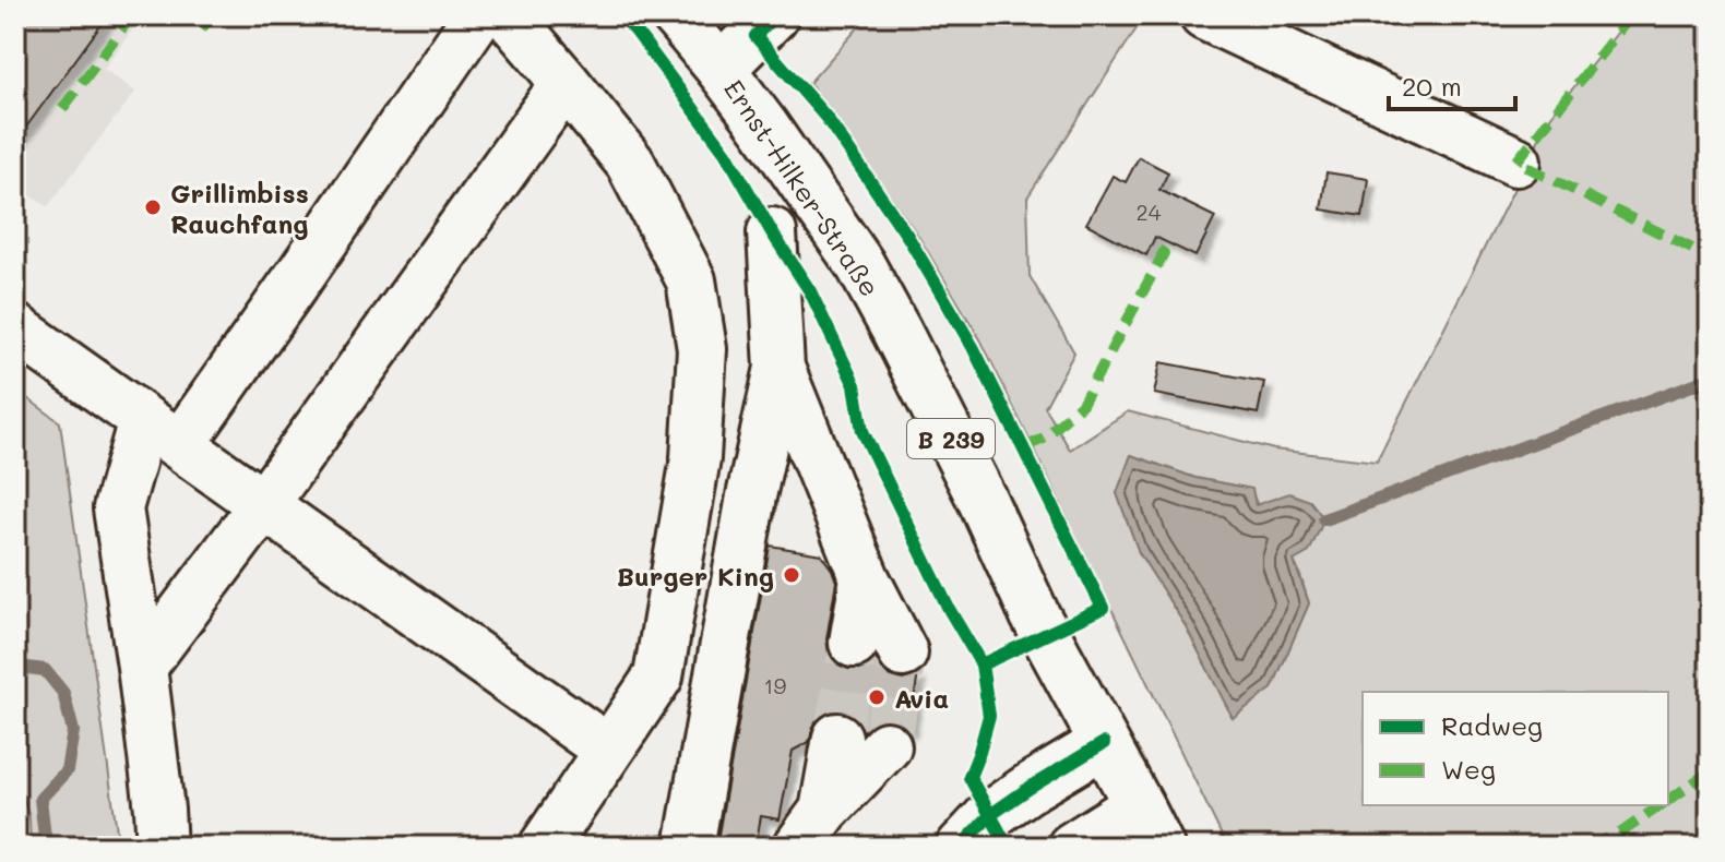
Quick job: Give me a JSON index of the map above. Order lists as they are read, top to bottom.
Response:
{
  "streets": {
    "main road": ["Ernst-Hilker-Straße", "B 239"]
  },
  "crossings": [
    ["Ernst-Hilker-Straße", "B 239"]
  ],
  "places": ["Grillimbiss Rauchfang", "Burger King", "Avia"],
  "house_numbers": ["24", "19"],
  "legend": ["Radweg", "Weg"],
  "scale_bar": "20 m"
}
